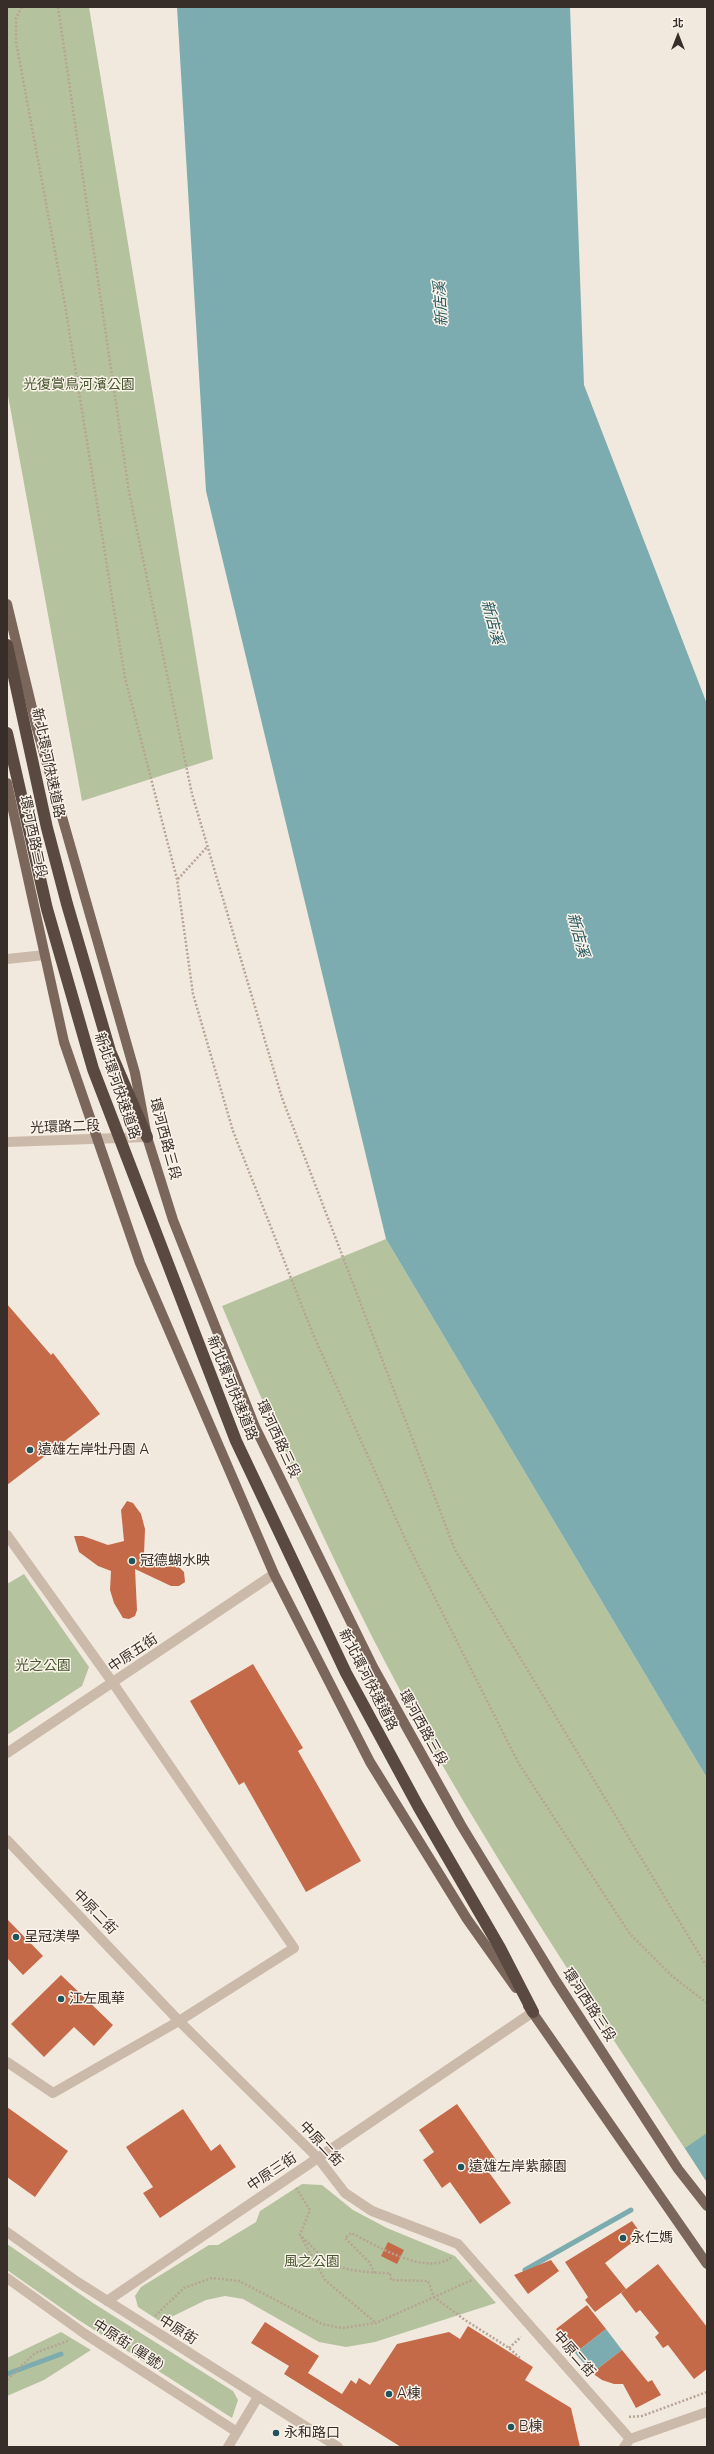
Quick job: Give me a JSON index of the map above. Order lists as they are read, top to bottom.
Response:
{
  "streets": {
    "highway": ["新北環河快速道路"],
    "main road": ["環河西路三段"],
    "street": [
      "光環路二段",
      "中原五街",
      "中原二街",
      "中原三街",
      "中原街",
      "中原街 (單號)"
    ]
  },
  "crossings": [
    ["新北環河快速道路", "環河西路三段"],
    ["新北環河快速道路", "光環路二段"],
    ["新北環河快速道路", "中原三街"],
    ["環河西路三段", "光環路二段"],
    ["環河西路三段", "中原五街"],
    ["環河西路三段", "中原三街"],
    ["中原二街", "中原三街"],
    ["中原三街", "中原街"]
  ],
  "water": ["新店溪"],
  "parks": ["光復賞鳥河濱公園", "光之公園", "風之公園"],
  "places": [
    "遠雄左岸牡丹園 A",
    "冠德蝴水映",
    "呈冠渼學",
    "江左風華",
    "遠雄左岸紫藤園",
    "永仁媽",
    "A棟",
    "B棟",
    "永和路口"
  ],
  "north": "top"
}
